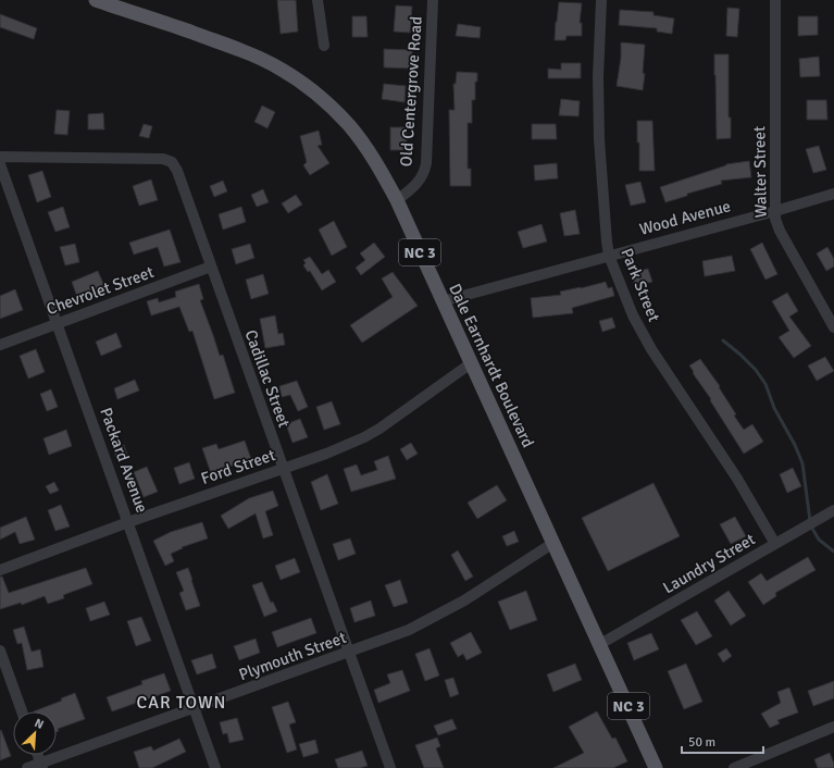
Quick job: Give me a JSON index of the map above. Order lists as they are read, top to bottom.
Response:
{
  "streets": {
    "main road": ["NC 3", "Dale Earnhardt Boulevard"],
    "street": [
      "Old Centergrove Road",
      "Walter Street",
      "Wood Avenue",
      "Park Street",
      "Chevrolet Street",
      "Cadillac Street",
      "Packard Avenue",
      "Ford Street",
      "Laundry Street",
      "Plymouth Street"
    ]
  },
  "crossings": [
    ["Old Centergrove Road", "Dale Earnhardt Boulevard"],
    ["Walter Street", "Wood Avenue"],
    ["Wood Avenue", "Park Street"],
    ["Wood Avenue", "Dale Earnhardt Boulevard"],
    ["Park Street", "Laundry Street"],
    ["Chevrolet Street", "Cadillac Street"],
    ["Chevrolet Street", "Packard Avenue"],
    ["Dale Earnhardt Boulevard", "Ford Street"],
    ["Dale Earnhardt Boulevard", "Laundry Street"],
    ["Dale Earnhardt Boulevard", "Plymouth Street"],
    ["Cadillac Street", "Ford Street"],
    ["Cadillac Street", "Plymouth Street"],
    ["Packard Avenue", "Ford Street"],
    ["Packard Avenue", "Plymouth Street"]
  ],
  "districts": ["CAR TOWN"],
  "scale_bar": "50 m",
  "north": "top right"
}
